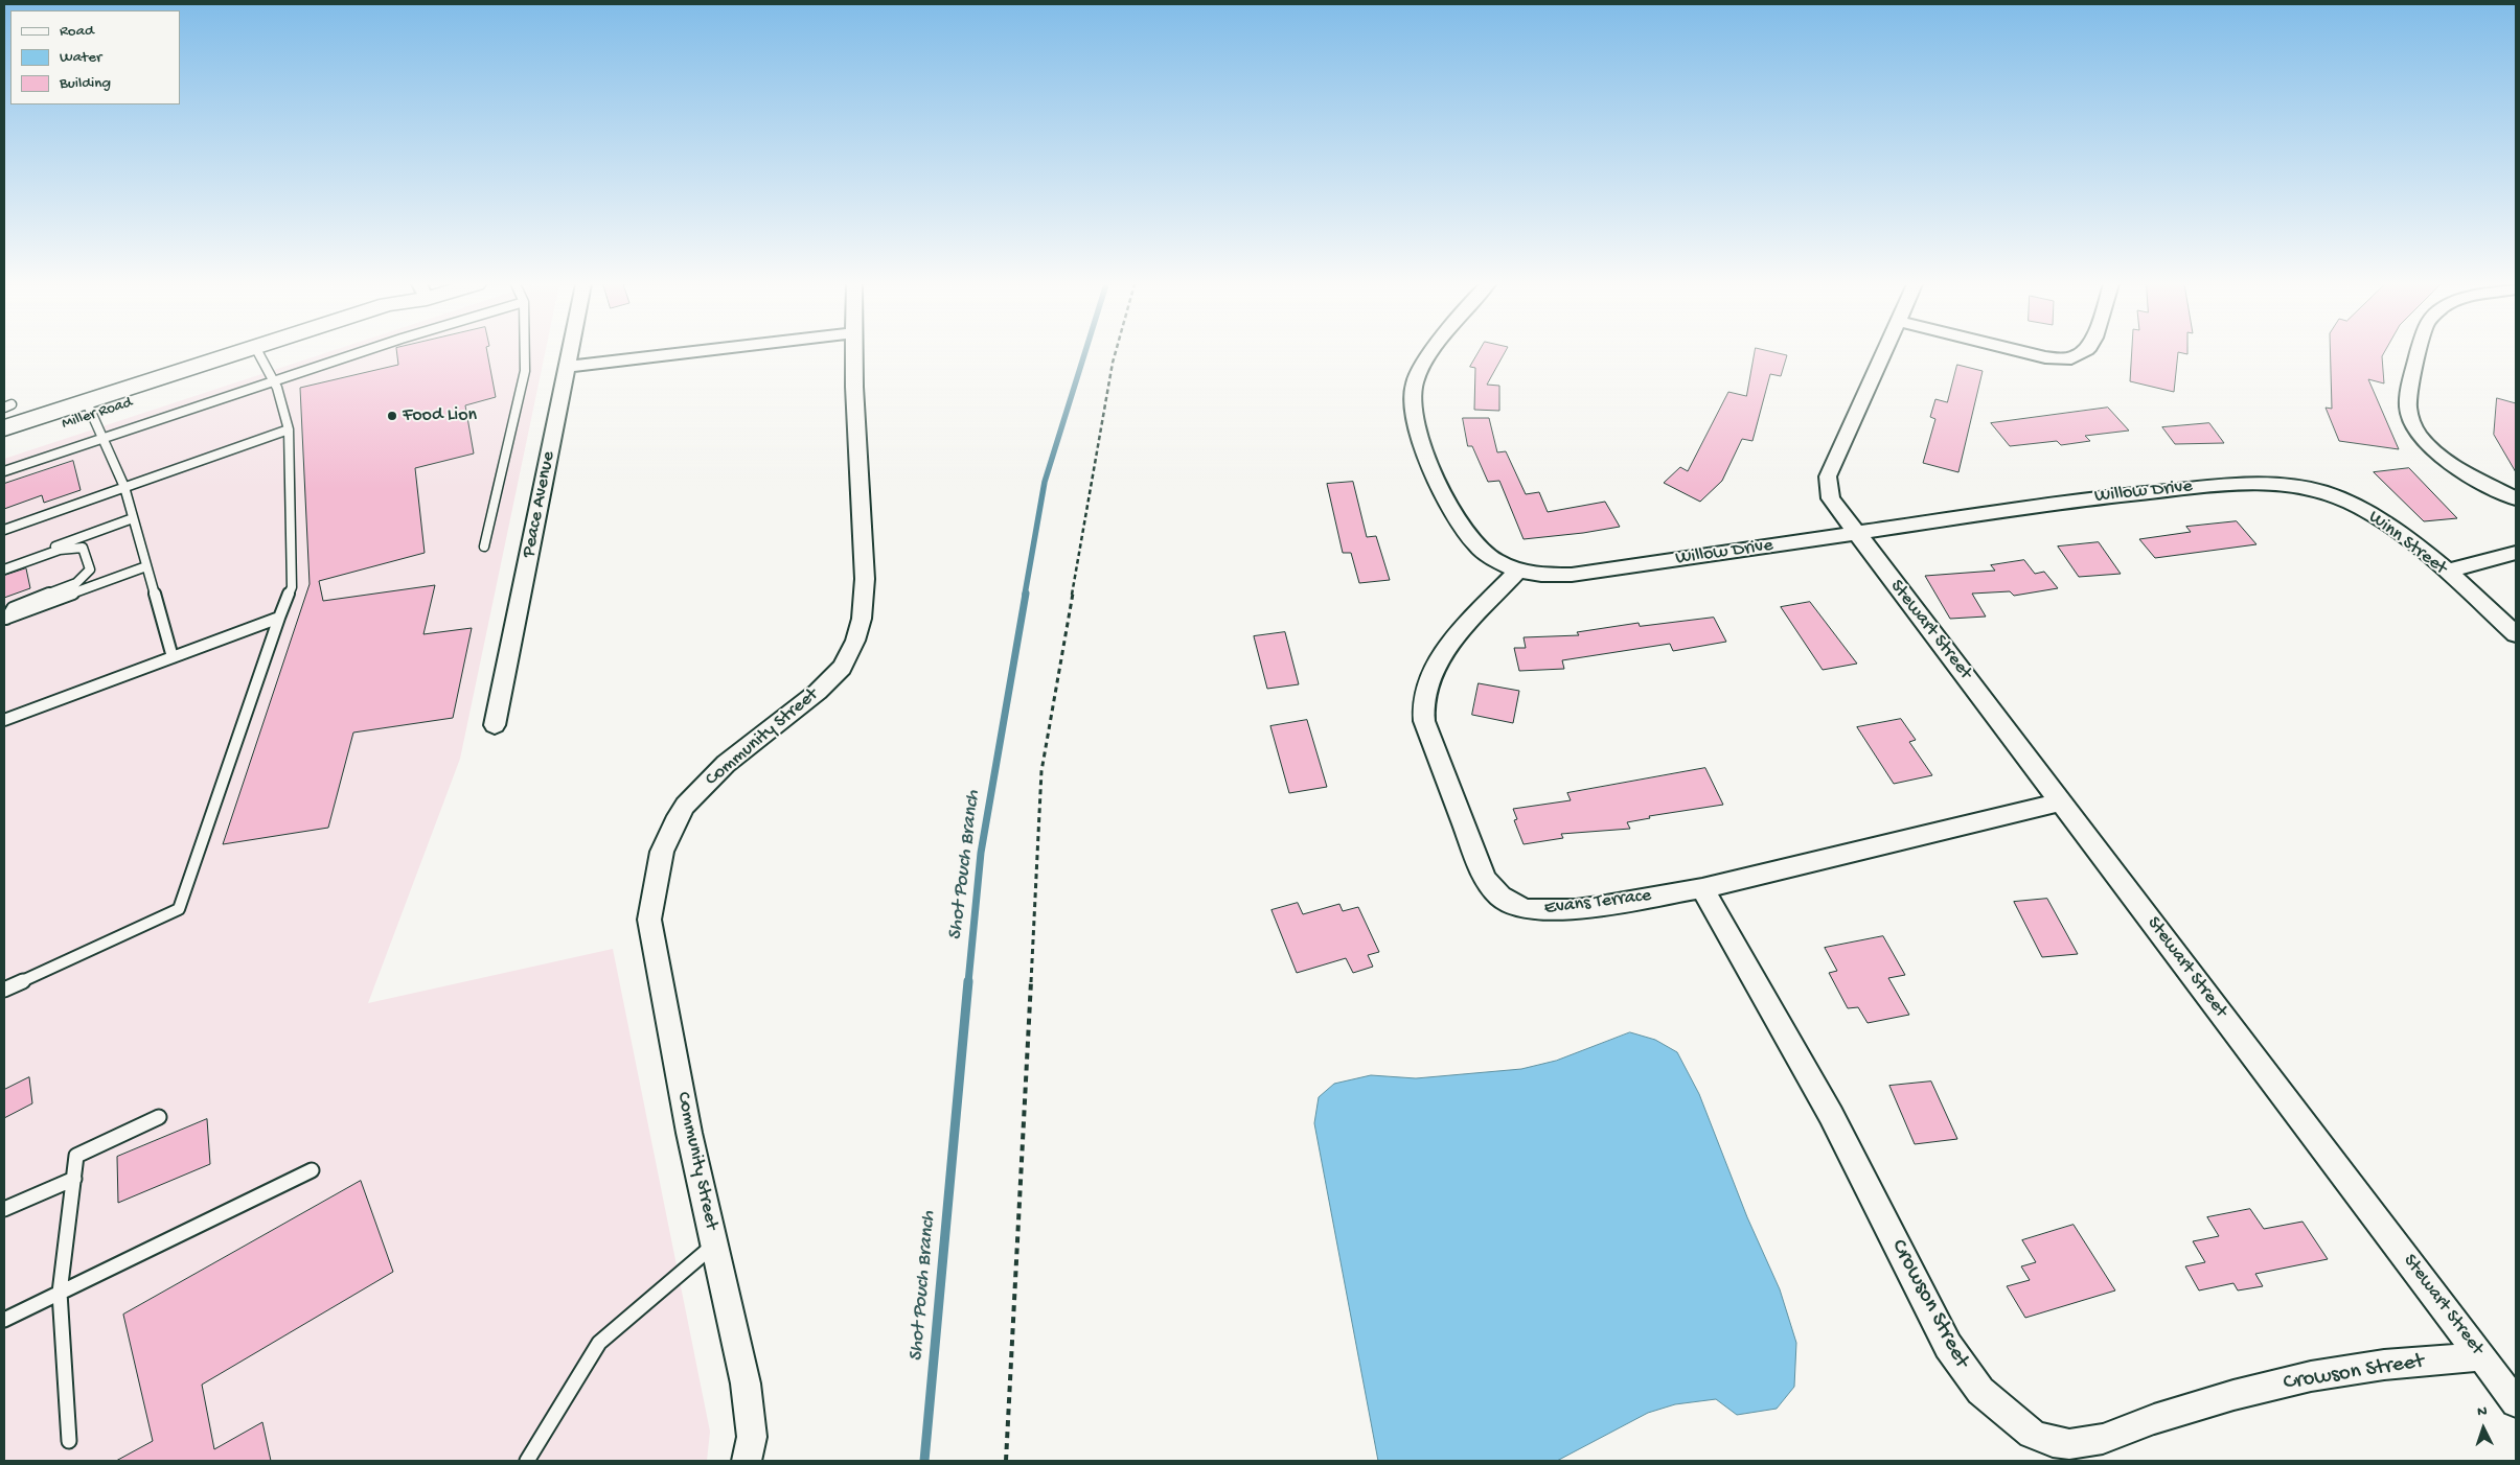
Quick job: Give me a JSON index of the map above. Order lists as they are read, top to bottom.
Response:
{
  "streets": {
    "main road": ["Miller Road"],
    "street": [
      "Willow Drive",
      "Peace Avenue",
      "Winn Street",
      "Stewart Street",
      "Community Street",
      "Evans Terrace",
      "Crowson Street"
    ]
  },
  "crossings": [
    ["Willow Drive", "Winn Street"],
    ["Willow Drive", "Stewart Street"],
    ["Willow Drive", "Evans Terrace"],
    ["Stewart Street", "Evans Terrace"],
    ["Stewart Street", "Crowson Street"],
    ["Evans Terrace", "Crowson Street"]
  ],
  "water": ["Shot Pouch Branch"],
  "places": ["Food Lion"],
  "legend": ["Road", "Water", "Building"],
  "north": "top"
}
